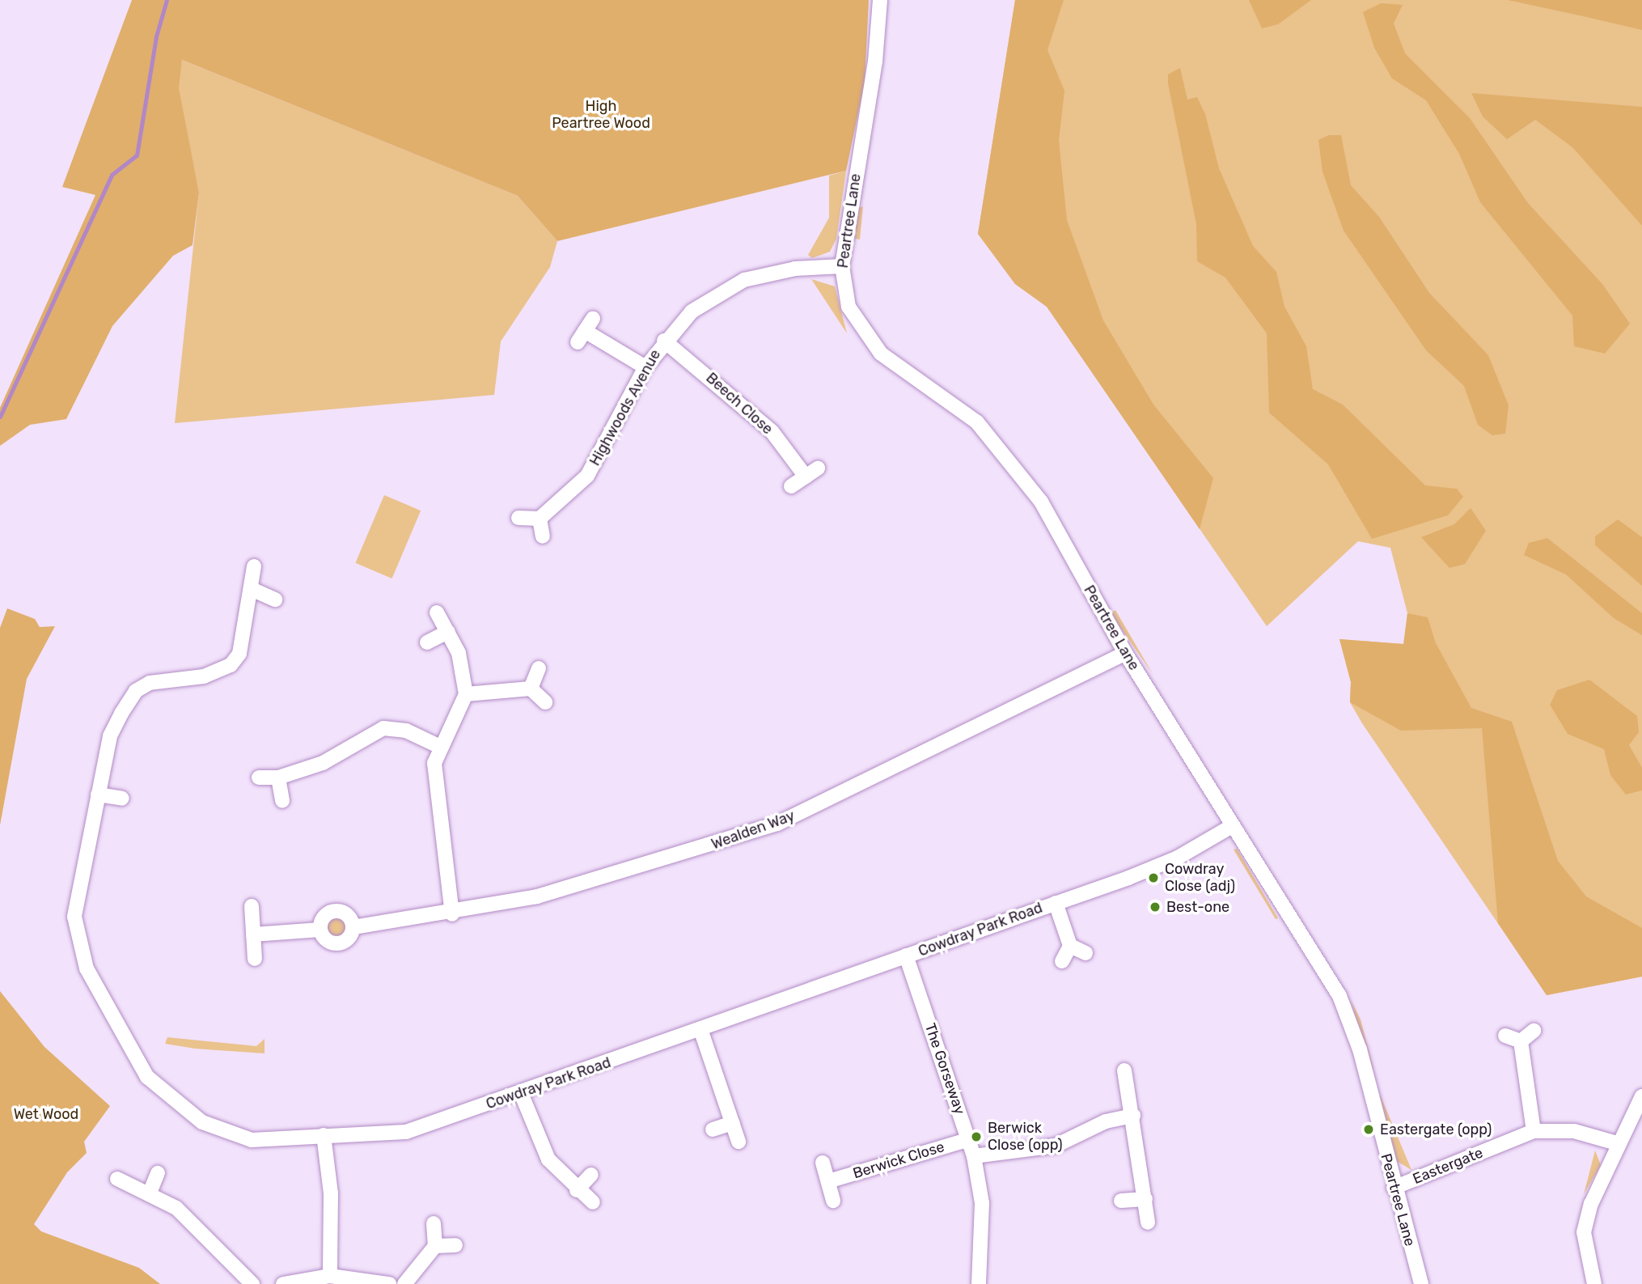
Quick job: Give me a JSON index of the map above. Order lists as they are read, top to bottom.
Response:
{
  "streets": {
    "street": [
      "Peartree Lane",
      "Beech Close",
      "Highwoods Avenue",
      "Wealden Way",
      "Cowdray Park Road",
      "The Gorseway",
      "Berwick Close",
      "Eastergate"
    ]
  },
  "crossings": [
    ["Peartree Lane", "Highwoods Avenue"],
    ["Peartree Lane", "Wealden Way"],
    ["Peartree Lane", "Cowdray Park Road"],
    ["Peartree Lane", "Eastergate"],
    ["Beech Close", "Highwoods Avenue"],
    ["Cowdray Park Road", "The Gorseway"],
    ["The Gorseway", "Berwick Close"]
  ],
  "parks": ["High Peartree Wood", "Wet Wood"],
  "places": [
    "Cowdray Close (adj)",
    "Best-one",
    "Eastergate (opp)",
    "Berwick Close (opp)"
  ]
}
